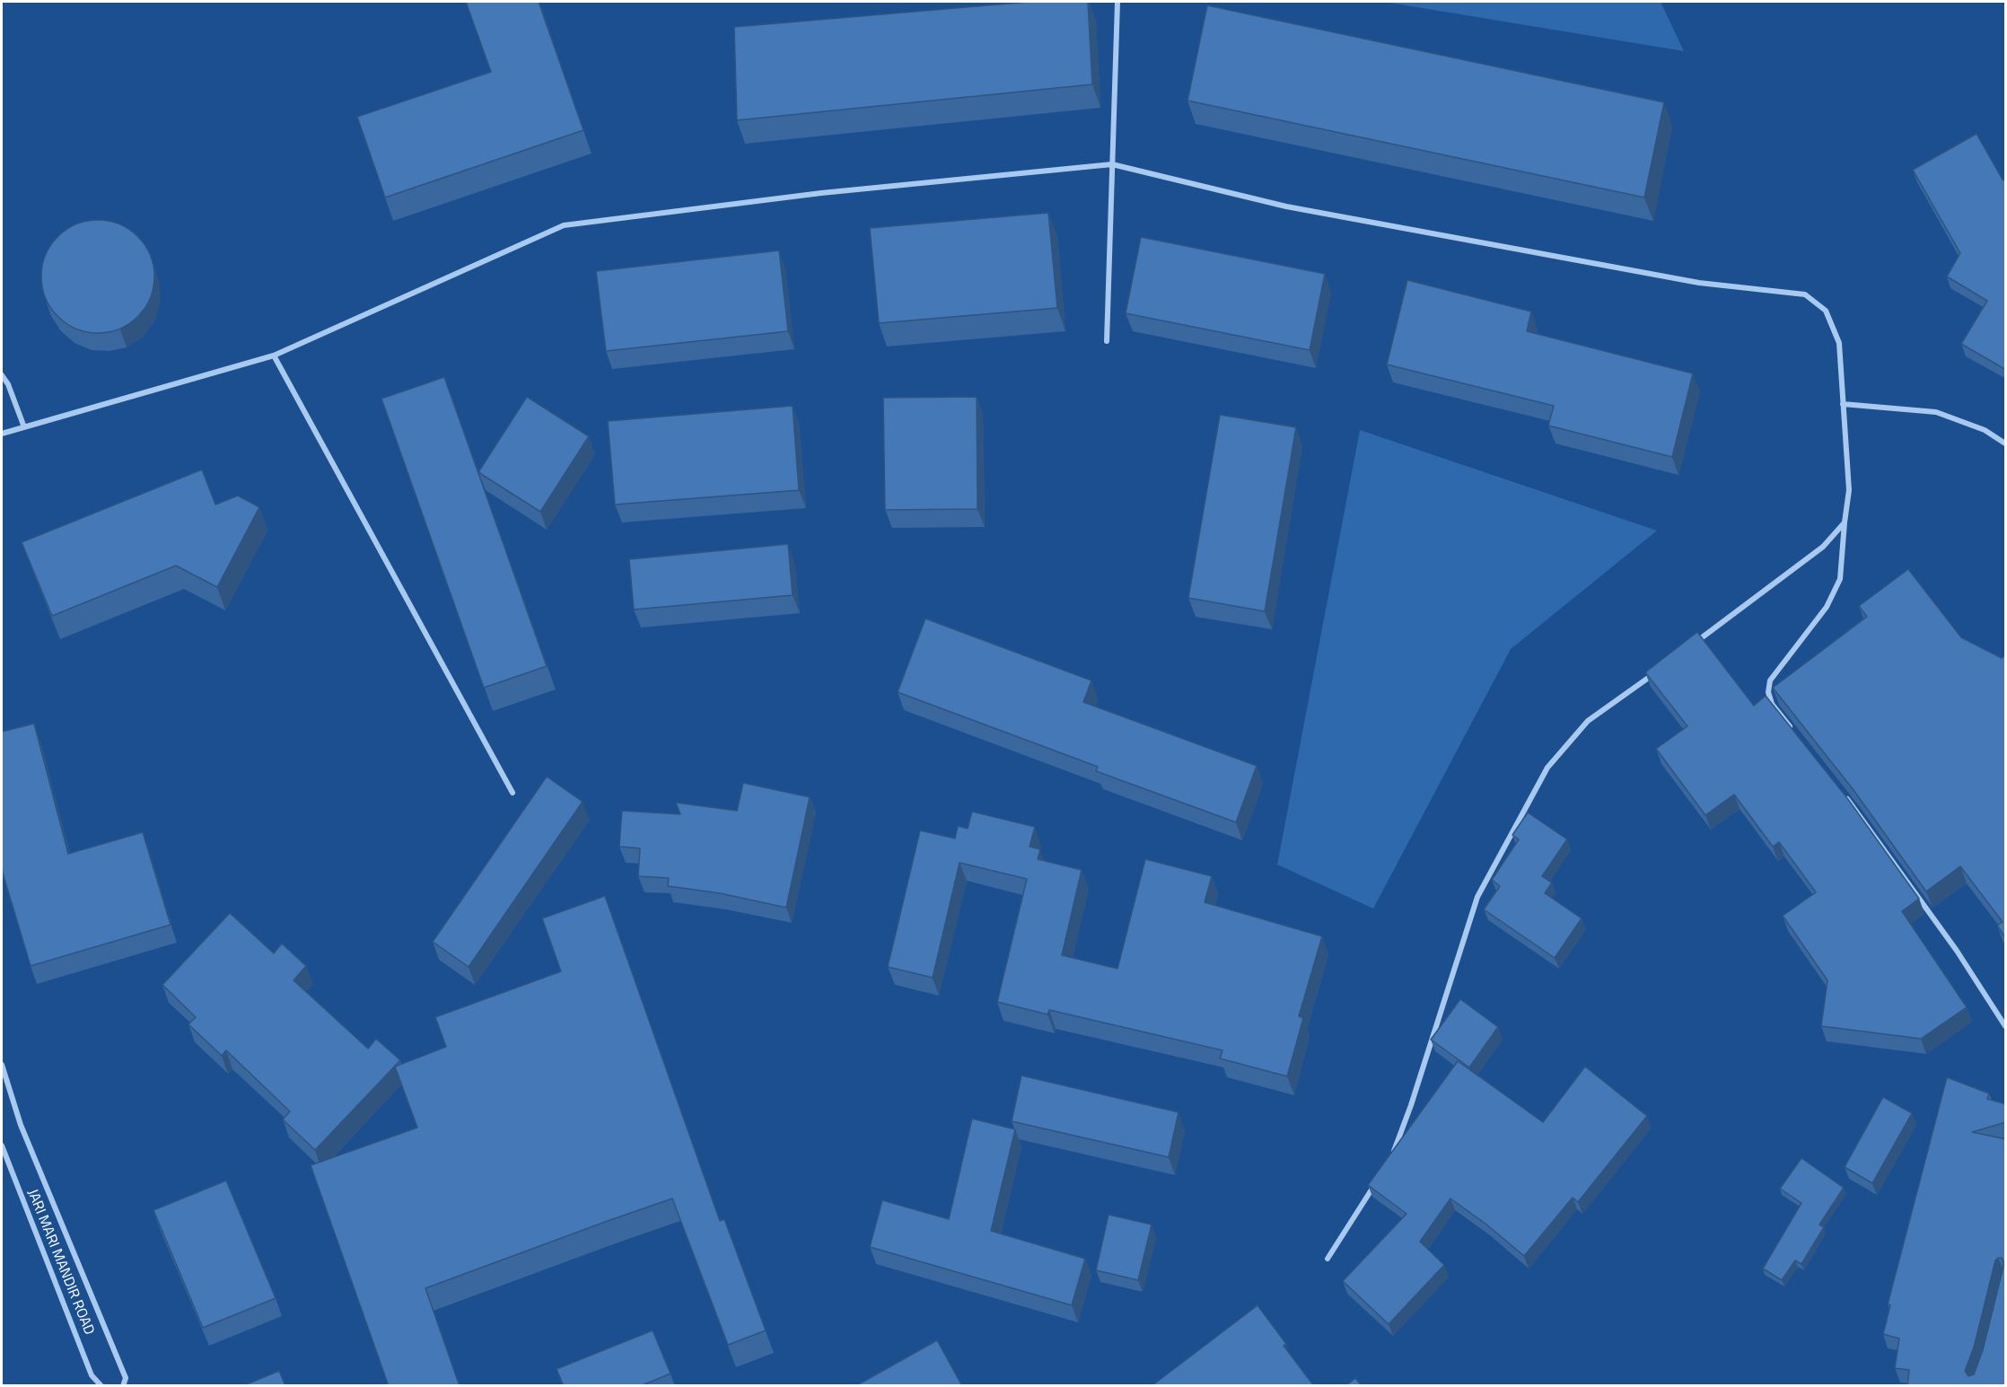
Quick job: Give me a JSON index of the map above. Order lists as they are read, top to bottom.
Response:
{
  "streets": {
    "street": ["JARI MARI MANDIR ROAD"]
  }
}
